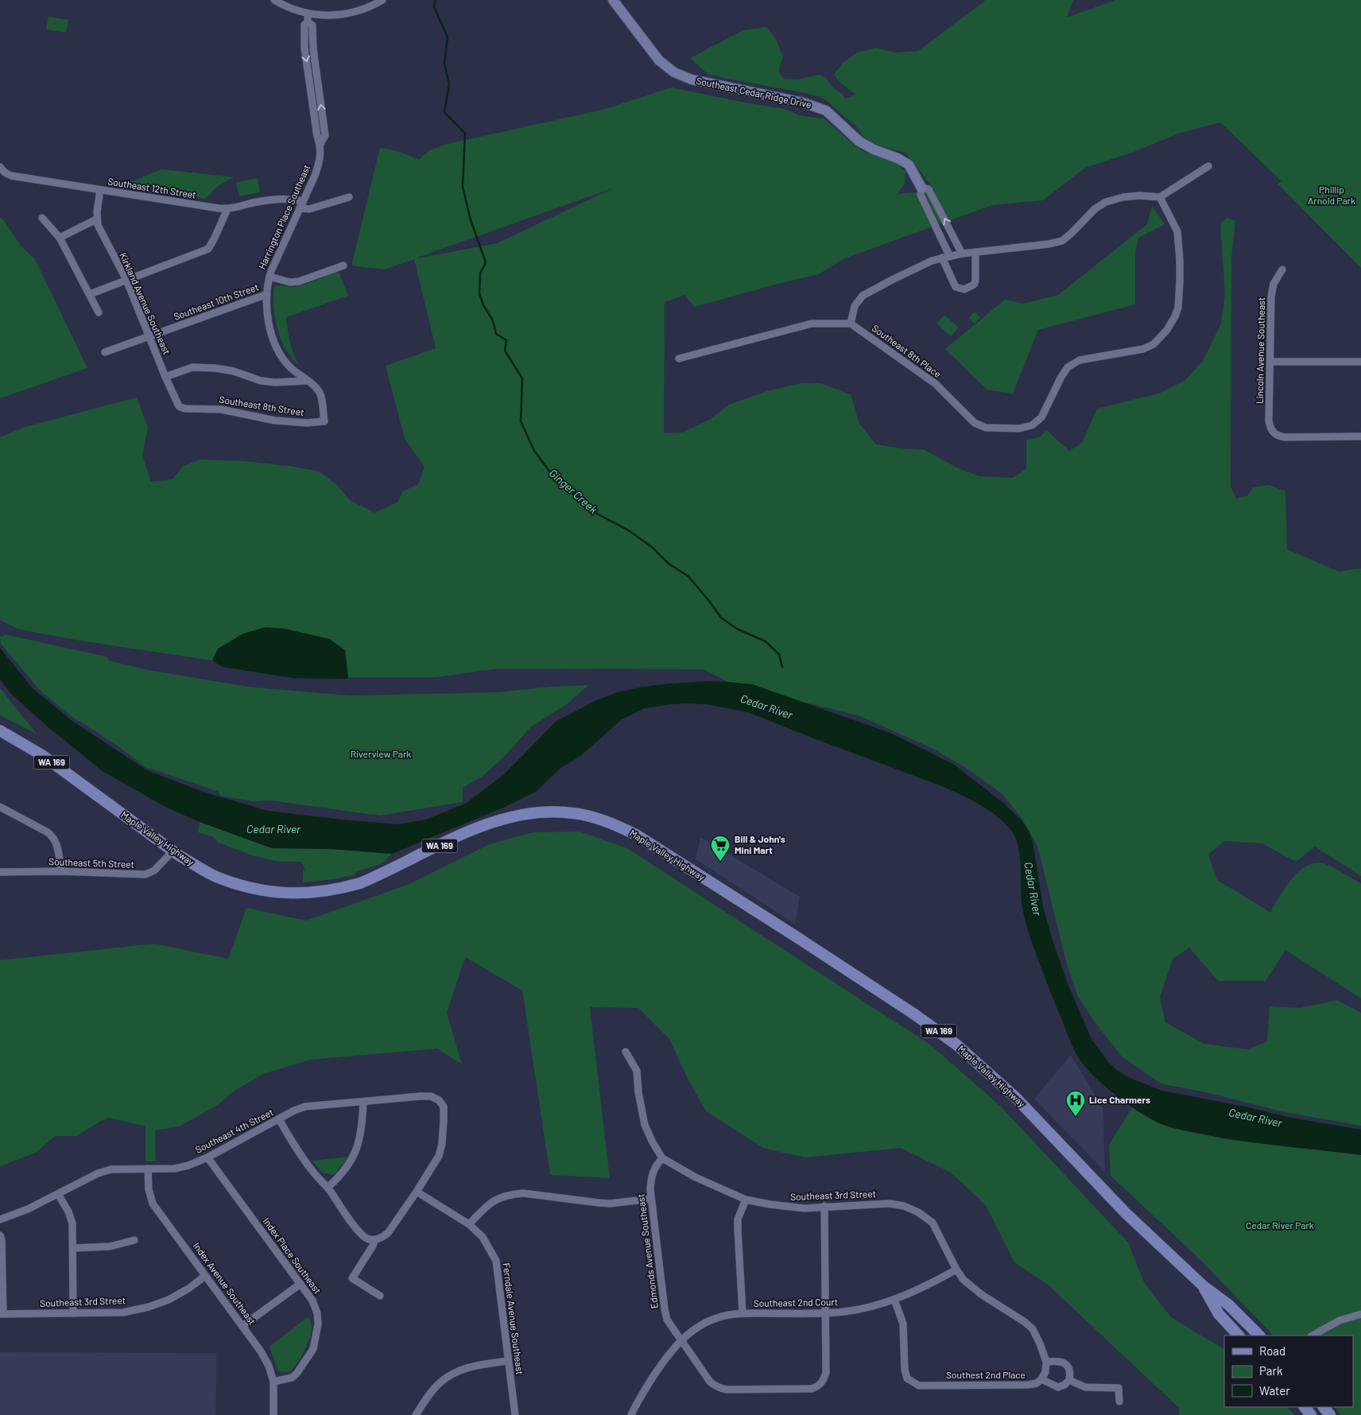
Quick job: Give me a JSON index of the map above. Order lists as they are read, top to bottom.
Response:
{
  "streets": {
    "main road": ["WA 169", "Maple Valley Highway"],
    "street": [
      "Southeast Cedar Ridge Drive",
      "Southeast 12th Street",
      "Harrington Place Southeast",
      "Southeast 10th Street",
      "Kirkland Avenue Southeast",
      "Lincoln Avenue Southeast",
      "Southeast 8th Place",
      "Southeast 8th Street",
      "Southeast 5th Street",
      "Southeast 4th Street",
      "Southeast 3rd Street",
      "Edmonds Avenue Southeast",
      "Index Place Southeast",
      "Index Avenue Southeast",
      "Southeast 2nd Court",
      "Ferndale Avenue Southeast",
      "Southest 2nd Place"
    ]
  },
  "crossings": [
    ["Southeast 12th Street", "Harrington Place Southeast"],
    ["Harrington Place Southeast", "Southeast 10th Street"],
    ["Harrington Place Southeast", "Southeast 8th Street"],
    ["Southeast 10th Street", "Kirkland Avenue Southeast"],
    ["Kirkland Avenue Southeast", "Southeast 8th Street"],
    ["Maple Valley Highway", "Southeast 5th Street"],
    ["Southeast 4th Street", "Index Place Southeast"],
    ["Southeast 4th Street", "Index Avenue Southeast"],
    ["Southeast 4th Street", "Ferndale Avenue Southeast"],
    ["Southeast 3rd Street", "Edmonds Avenue Southeast"],
    ["Southeast 3rd Street", "Index Avenue Southeast"],
    ["Southeast 3rd Street", "Southeast 2nd Court"],
    ["Edmonds Avenue Southeast", "Southeast 2nd Court"],
    ["Index Place Southeast", "Index Avenue Southeast"],
    ["Southeast 2nd Court", "Southest 2nd Place"]
  ],
  "water": ["Ginger Creek", "Cedar River"],
  "parks": ["Phillip Arnold Park", "Riverview Park", "Cedar River Park"],
  "places": {
    "supermarket": ["Bill & John's Mini Mart"],
    "hospital": ["Lice Charmers"]
  },
  "legend": ["Road", "Park", "Water"]
}
